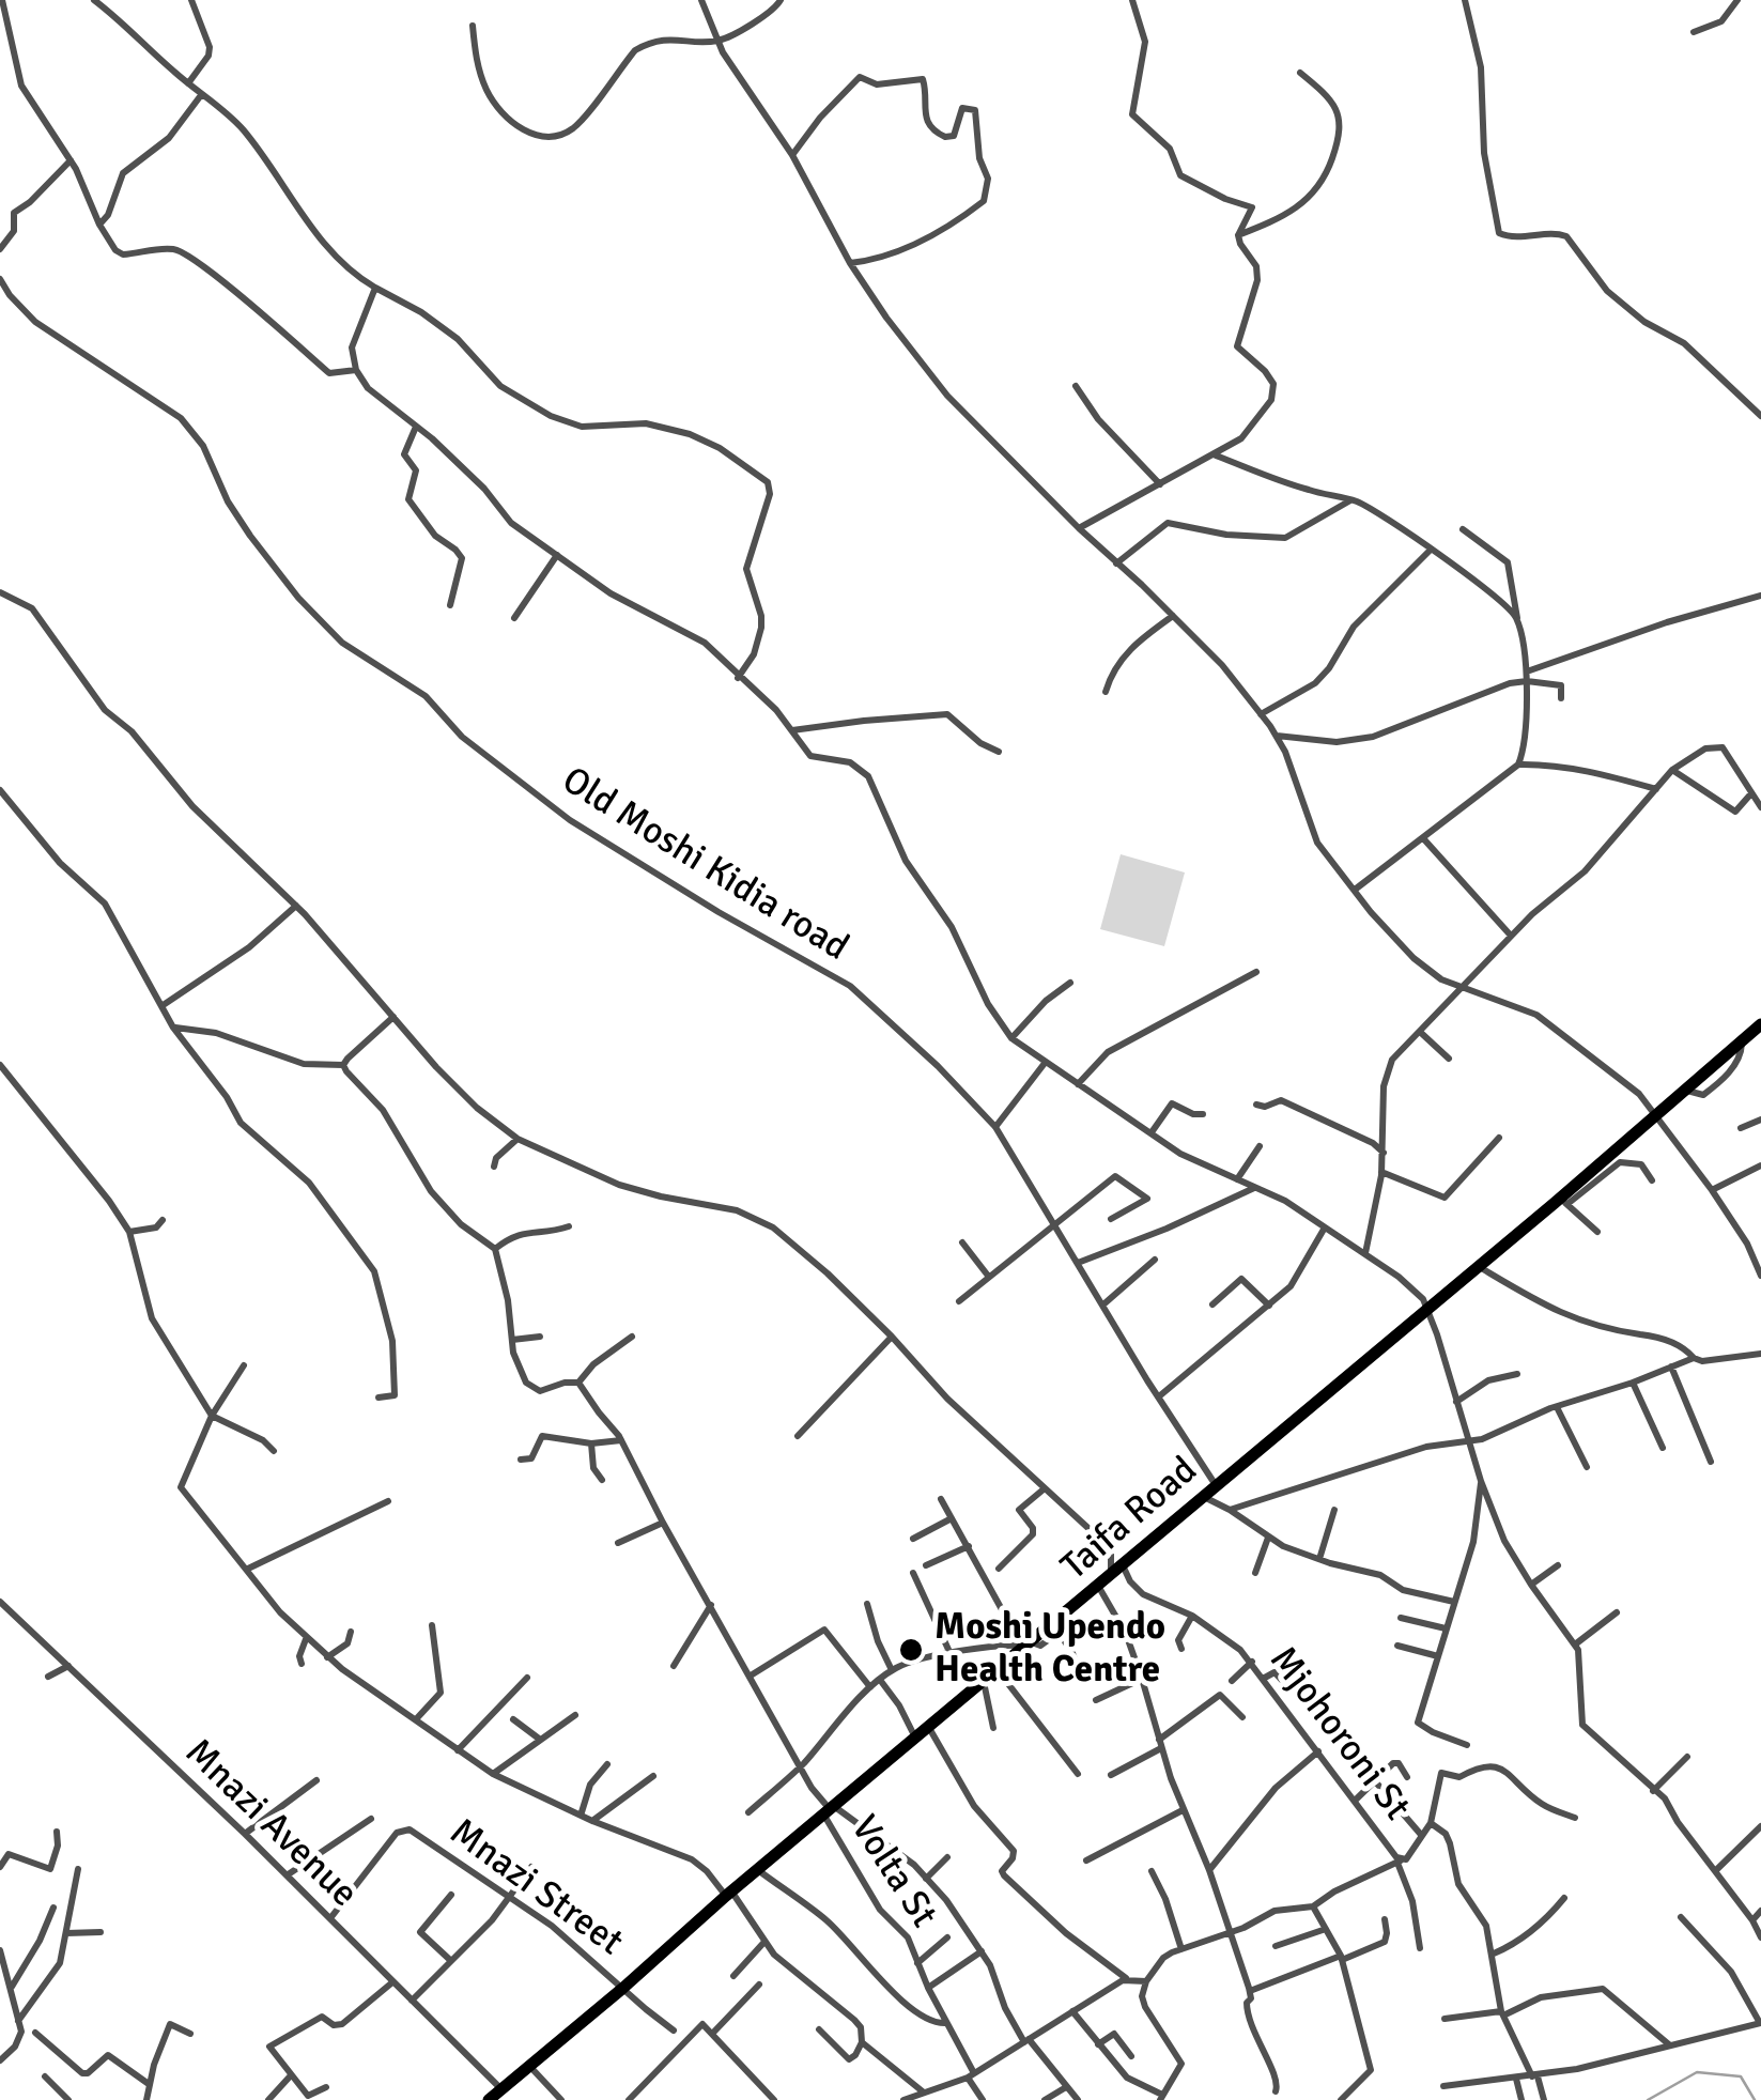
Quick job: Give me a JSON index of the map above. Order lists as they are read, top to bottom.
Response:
{
  "streets": {
    "highway": ["Taifa Road"],
    "street": [
      "Old Moshi Kidia road",
      "Mjohoroni St",
      "Mnazi Avenue",
      "Volta St",
      "Mnazi Street"
    ]
  },
  "crossings": [
    ["Old Moshi Kidia road", "Taifa Road"],
    ["Taifa Road", "Mjohoroni St"],
    ["Taifa Road", "Mnazi Avenue"],
    ["Taifa Road", "Volta St"],
    ["Taifa Road", "Mnazi Street"],
    ["Mnazi Avenue", "Mnazi Street"]
  ],
  "places": ["Moshi Upendo Health Centre"]
}
